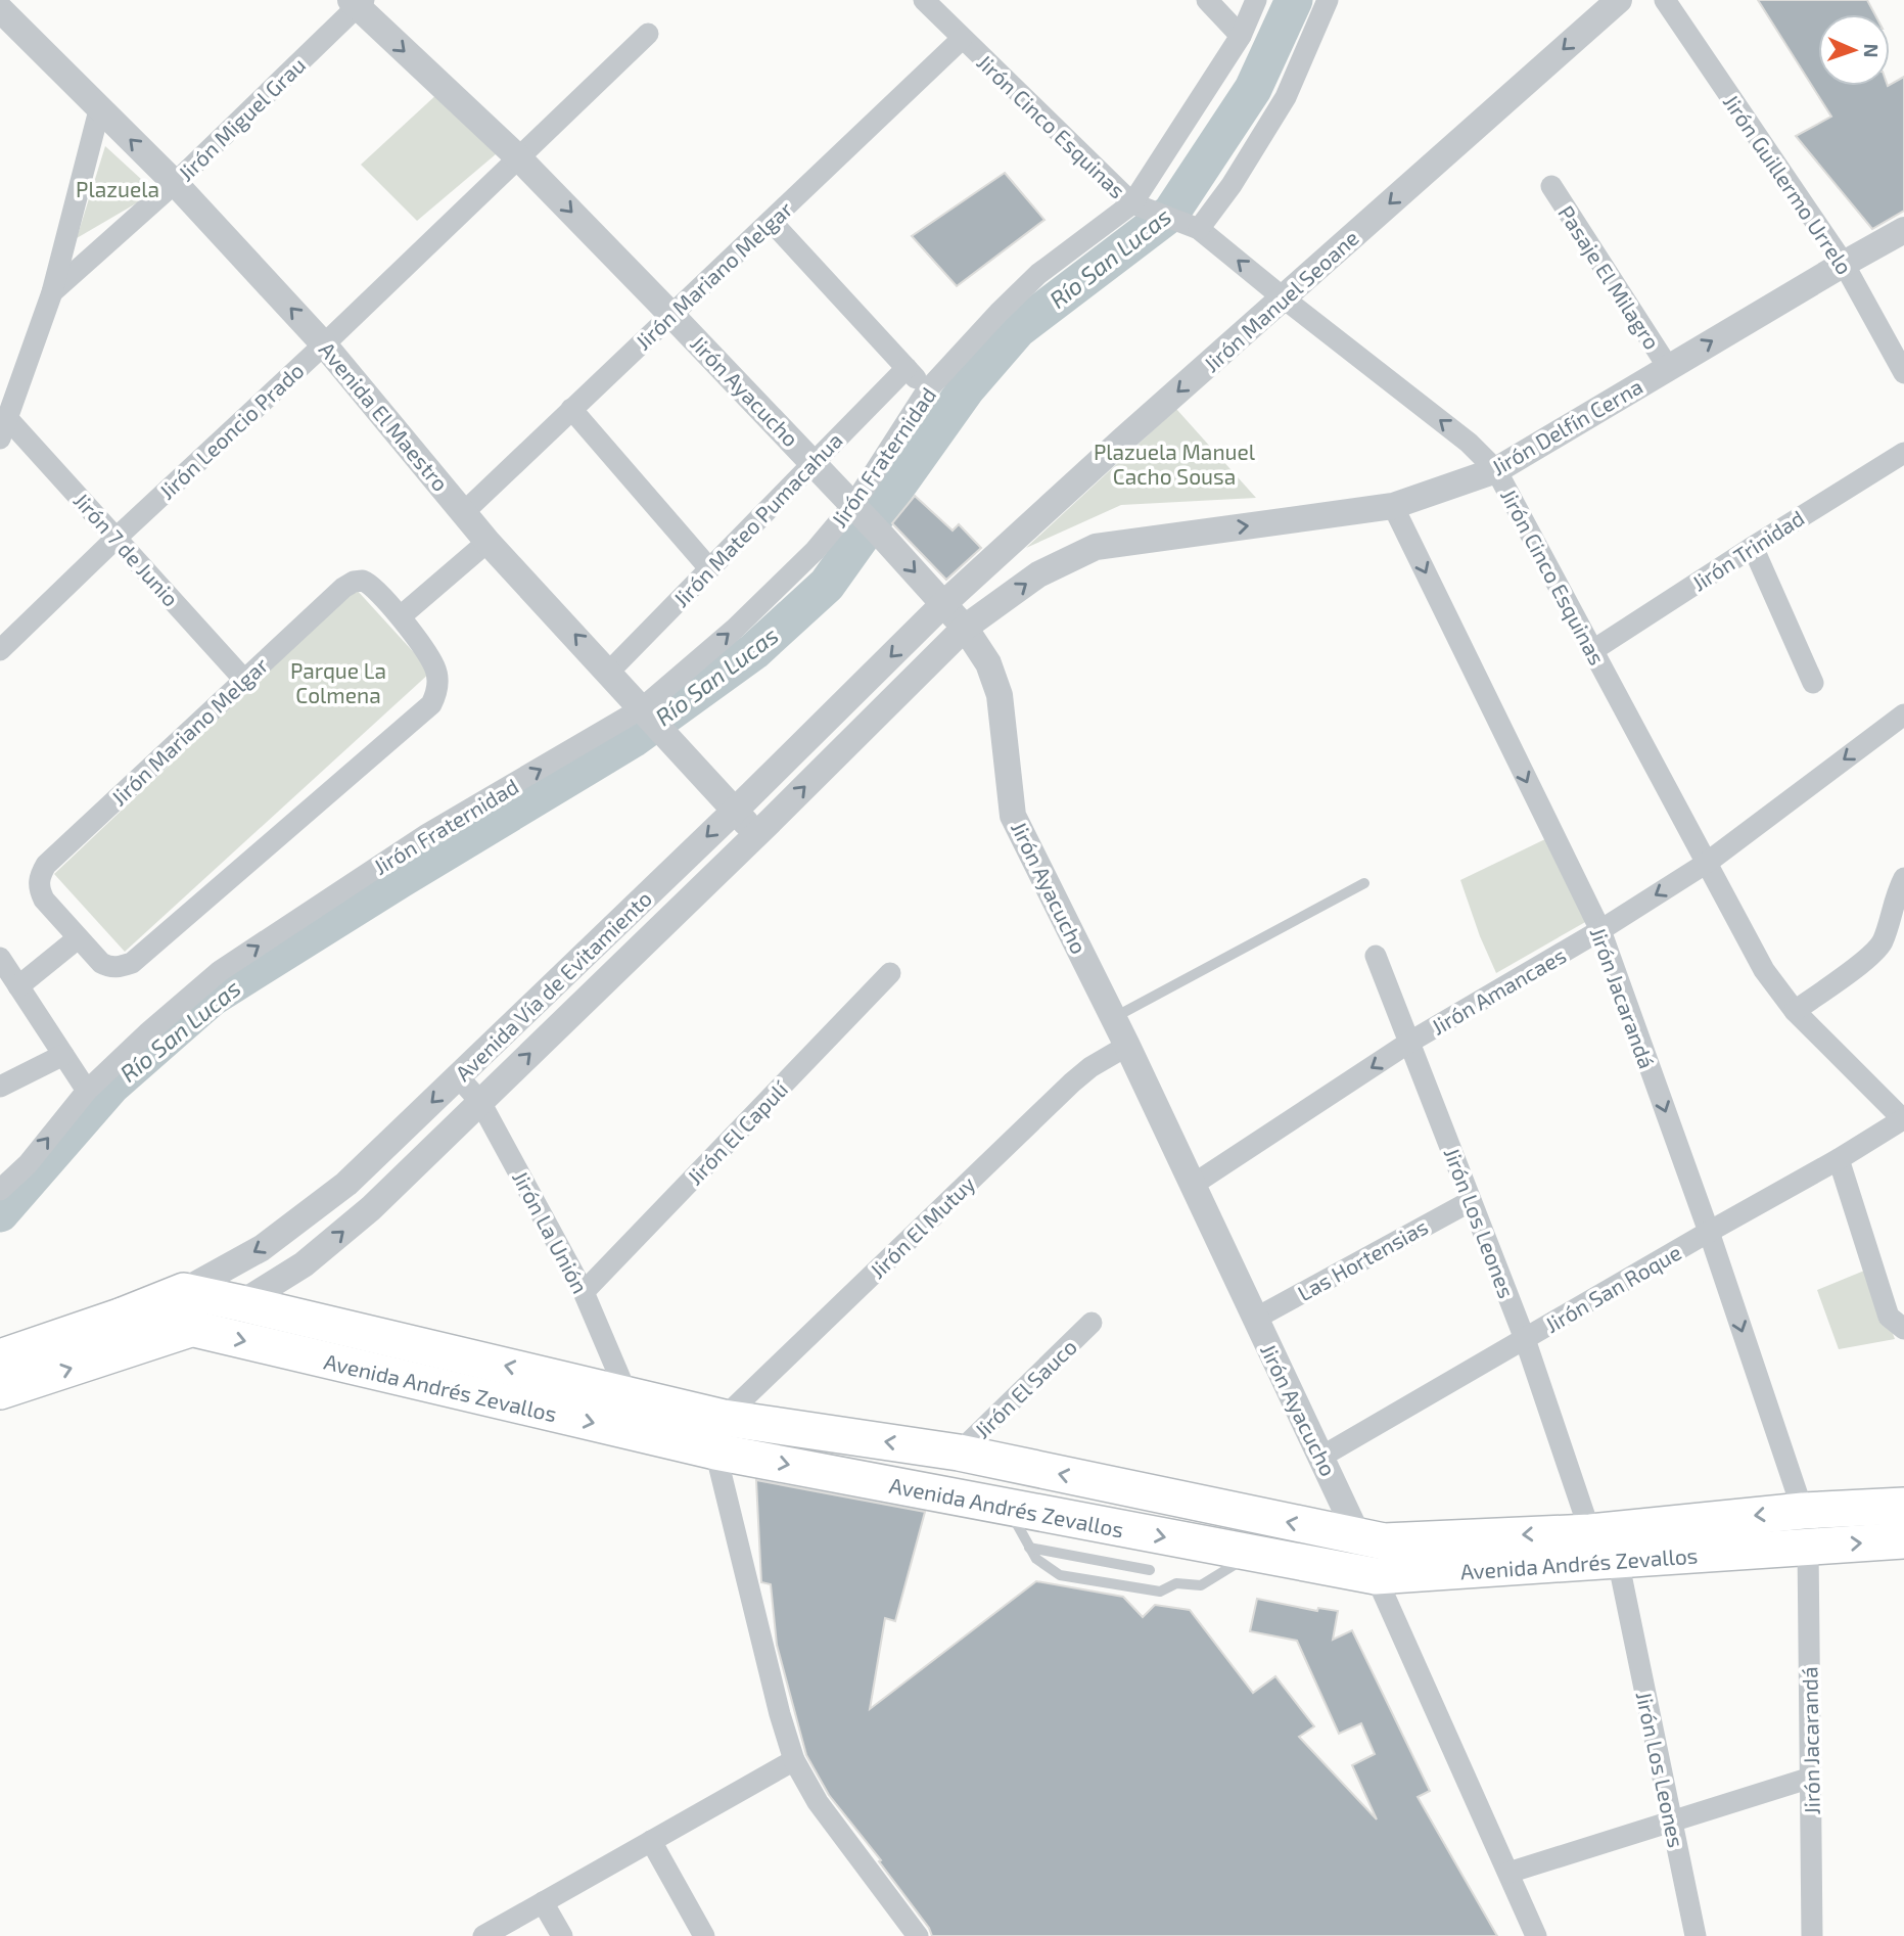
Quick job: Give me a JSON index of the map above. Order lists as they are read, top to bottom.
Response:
{
  "streets": {
    "highway": ["Avenida Vía de Evitamiento", "Avenida Andrés Zevallos"],
    "street": [
      "Jirón Miguel Grau",
      "Jirón Cinco Esquinas",
      "Jirón Guillermo Urrelo",
      "Jirón Mariano Melgar",
      "Pasaje El Milagro",
      "Jirón Manuel Seoane",
      "Jirón Ayacucho",
      "Avenida El Maestro",
      "Jirón Delfín Cerna",
      "Jirón Leoncio Prado",
      "Jirón Fraternidad",
      "Jirón Mateo Pumacahua",
      "Jirón 7 de Junio",
      "Jirón Trinidad",
      "Jirón Amancaes",
      "Jirón Jacarandá",
      "Jirón El Capulí",
      "Jirón Los Leones",
      "Jirón El Mutuy",
      "Jirón La Unión",
      "Las Hortensias",
      "Jirón San Roque",
      "Jirón El Sauco"
    ]
  },
  "crossings": [
    ["Jirón Miguel Grau", "Jirón Ayacucho"],
    ["Jirón Miguel Grau", "Avenida El Maestro"],
    ["Jirón Miguel Grau", "Jirón 7 de Junio"],
    ["Jirón Cinco Esquinas", "Jirón Mariano Melgar"],
    ["Jirón Cinco Esquinas", "Jirón Manuel Seoane"],
    ["Jirón Cinco Esquinas", "Jirón Delfín Cerna"],
    ["Jirón Cinco Esquinas", "Jirón Fraternidad"],
    ["Jirón Cinco Esquinas", "Jirón Trinidad"],
    ["Jirón Cinco Esquinas", "Jirón Amancaes"],
    ["Jirón Cinco Esquinas", "Jirón San Roque"],
    ["Jirón Guillermo Urrelo", "Jirón Delfín Cerna"],
    ["Jirón Mariano Melgar", "Jirón Ayacucho"],
    ["Jirón Mariano Melgar", "Avenida El Maestro"],
    ["Jirón Mariano Melgar", "Jirón 7 de Junio"],
    ["Pasaje El Milagro", "Jirón Delfín Cerna"],
    ["Jirón Manuel Seoane", "Jirón Ayacucho"],
    ["Jirón Manuel Seoane", "Avenida Vía de Evitamiento"],
    ["Jirón Ayacucho", "Jirón Delfín Cerna"],
    ["Jirón Ayacucho", "Jirón Leoncio Prado"],
    ["Jirón Ayacucho", "Jirón Fraternidad"],
    ["Jirón Ayacucho", "Jirón Mateo Pumacahua"],
    ["Jirón Ayacucho", "Avenida Vía de Evitamiento"],
    ["Jirón Ayacucho", "Jirón Amancaes"],
    ["Jirón Ayacucho", "Jirón El Mutuy"],
    ["Jirón Ayacucho", "Las Hortensias"],
    ["Jirón Ayacucho", "Jirón San Roque"],
    ["Jirón Ayacucho", "Avenida Andrés Zevallos"],
    ["Avenida El Maestro", "Jirón Leoncio Prado"],
    ["Avenida El Maestro", "Jirón Fraternidad"],
    ["Avenida El Maestro", "Jirón Mateo Pumacahua"],
    ["Avenida El Maestro", "Avenida Vía de Evitamiento"],
    ["Jirón Delfín Cerna", "Avenida Vía de Evitamiento"],
    ["Jirón Delfín Cerna", "Jirón Jacarandá"],
    ["Jirón Leoncio Prado", "Jirón 7 de Junio"],
    ["Avenida Vía de Evitamiento", "Jirón La Unión"],
    ["Avenida Vía de Evitamiento", "Avenida Andrés Zevallos"],
    ["Jirón Amancaes", "Jirón Jacarandá"],
    ["Jirón Amancaes", "Jirón Los Leones"],
    ["Jirón Jacarandá", "Jirón San Roque"],
    ["Jirón Jacarandá", "Avenida Andrés Zevallos"],
    ["Jirón El Capulí", "Jirón La Unión"],
    ["Jirón Los Leones", "Las Hortensias"],
    ["Jirón Los Leones", "Jirón San Roque"],
    ["Jirón Los Leones", "Avenida Andrés Zevallos"],
    ["Jirón El Mutuy", "Avenida Andrés Zevallos"],
    ["Jirón La Unión", "Avenida Andrés Zevallos"],
    ["Avenida Andrés Zevallos", "Jirón El Sauco"]
  ],
  "one_way": [
    "Jirón Manuel Seoane",
    "Jirón Delfín Cerna",
    "Jirón Fraternidad",
    "Jirón Amancaes",
    "Jirón Jacarandá"
  ],
  "water": ["Río San Lucas"],
  "parks": ["Plazuela", "Plazuela Manuel Cacho Sousa", "Parque La Colmena"],
  "north": "right"
}
